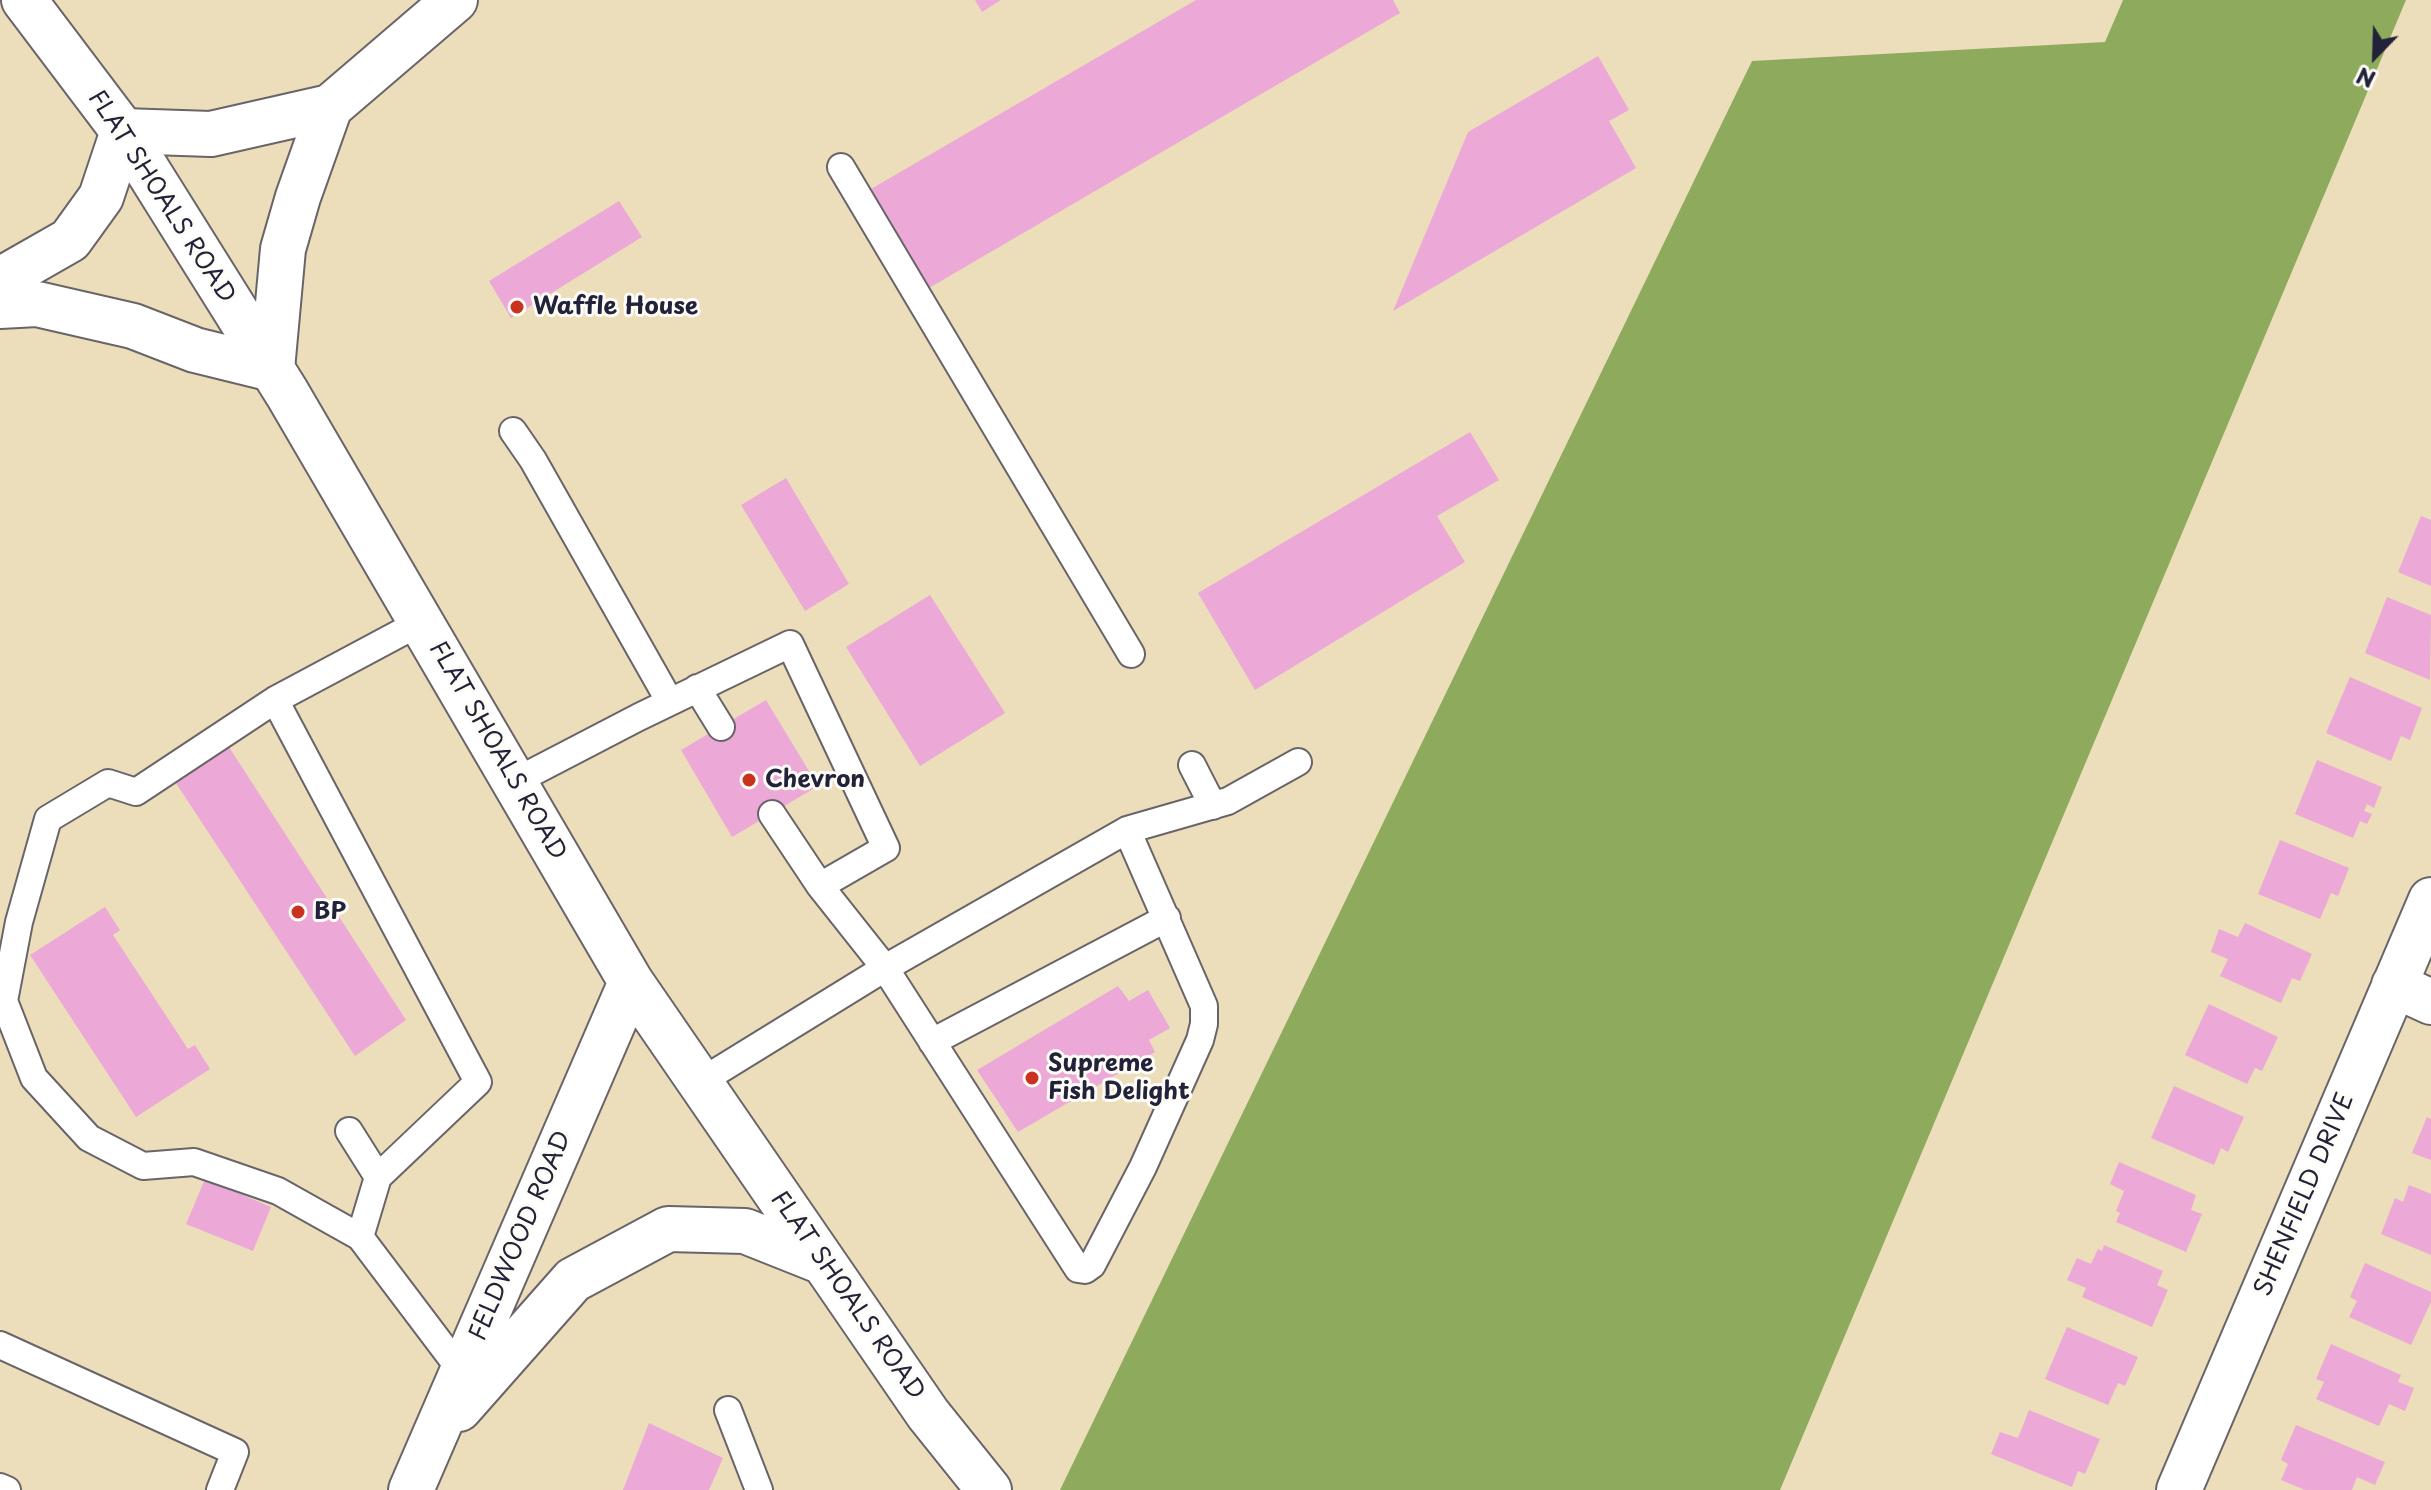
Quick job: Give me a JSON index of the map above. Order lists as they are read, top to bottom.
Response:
{
  "streets": {
    "main road": ["FLAT SHOALS ROAD", "SHENFIELD DRIVE", "FELDWOOD ROAD"]
  },
  "crossings": [
    ["FLAT SHOALS ROAD", "FELDWOOD ROAD"]
  ],
  "places": [
    "Waffle House",
    "Chevron",
    "BP",
    "Supreme Fish Delight"
  ],
  "north": "bottom left"
}
